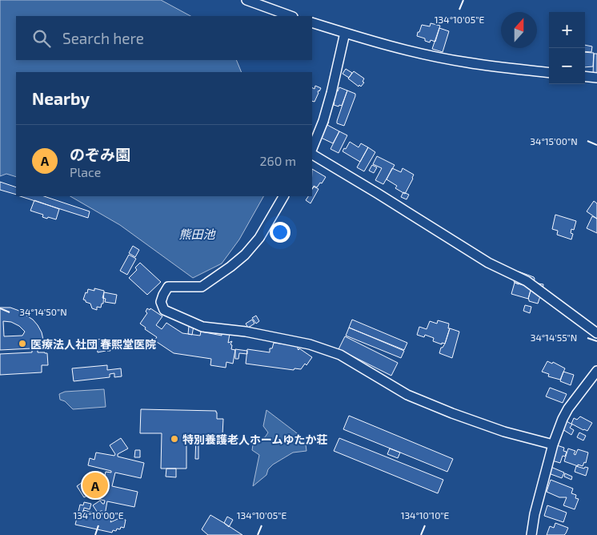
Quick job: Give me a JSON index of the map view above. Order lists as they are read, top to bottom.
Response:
{
  "water": ["熊田池"],
  "places": ["医療法人社団 春熙堂医院", "特別養護老人ホームゆたか荘"],
  "north": "top",
  "page": {
    "map_buttons": ["+", "−"],
    "search": "Search here",
    "heading": "Nearby",
    "list": [
      {
        "mark": "A",
        "name": "のぞみ園",
        "note": "Place",
        "value": "260 m"
      }
    ],
    "pins": "A"
  },
  "coordinates": [
    "134°10'05\"E",
    "34°15'00\"N",
    "34°14'50\"N",
    "34°14'55\"N",
    "134°10'00\"E",
    "134°10'10\"E"
  ]
}
